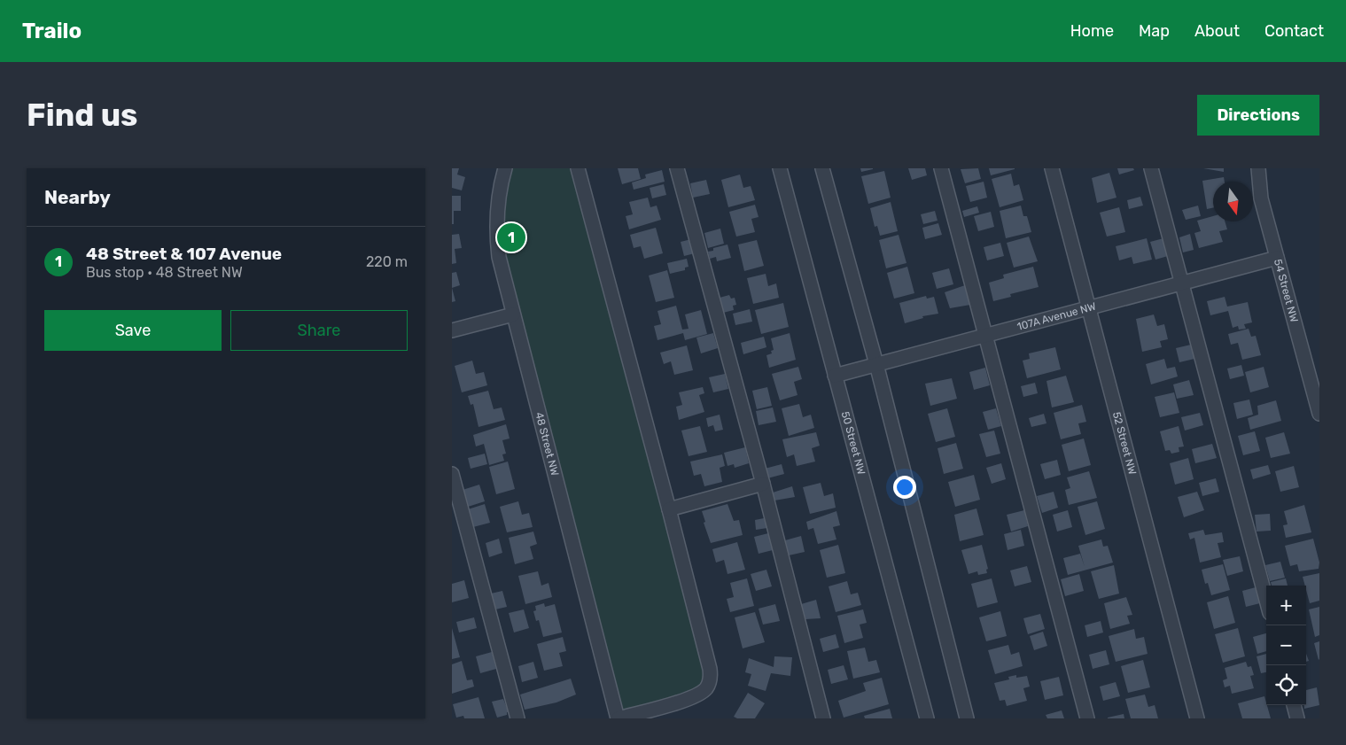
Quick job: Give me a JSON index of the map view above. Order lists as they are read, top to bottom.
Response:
{
  "streets": {
    "street": [
      "54 Street NW",
      "107A Avenue NW",
      "50 Street NW",
      "52 Street NW",
      "48 Street NW"
    ]
  },
  "crossings": [
    ["54 Street NW", "107A Avenue NW"],
    ["107A Avenue NW", "50 Street NW"],
    ["107A Avenue NW", "52 Street NW"]
  ],
  "north": "bottom",
  "page": {
    "header": "Trailo",
    "nav": [
      "Home",
      "Map",
      "About",
      "Contact"
    ],
    "buttons": [
      "Directions",
      ["Save", "Share"]
    ],
    "title": "Find us",
    "heading": "Nearby",
    "pins": "1",
    "list": [
      {
        "mark": "1",
        "name": "48 Street & 107 Avenue",
        "note": "Bus stop · 48 Street NW",
        "value": "220 m"
      }
    ],
    "map_buttons": ["+", "−"]
  }
}
